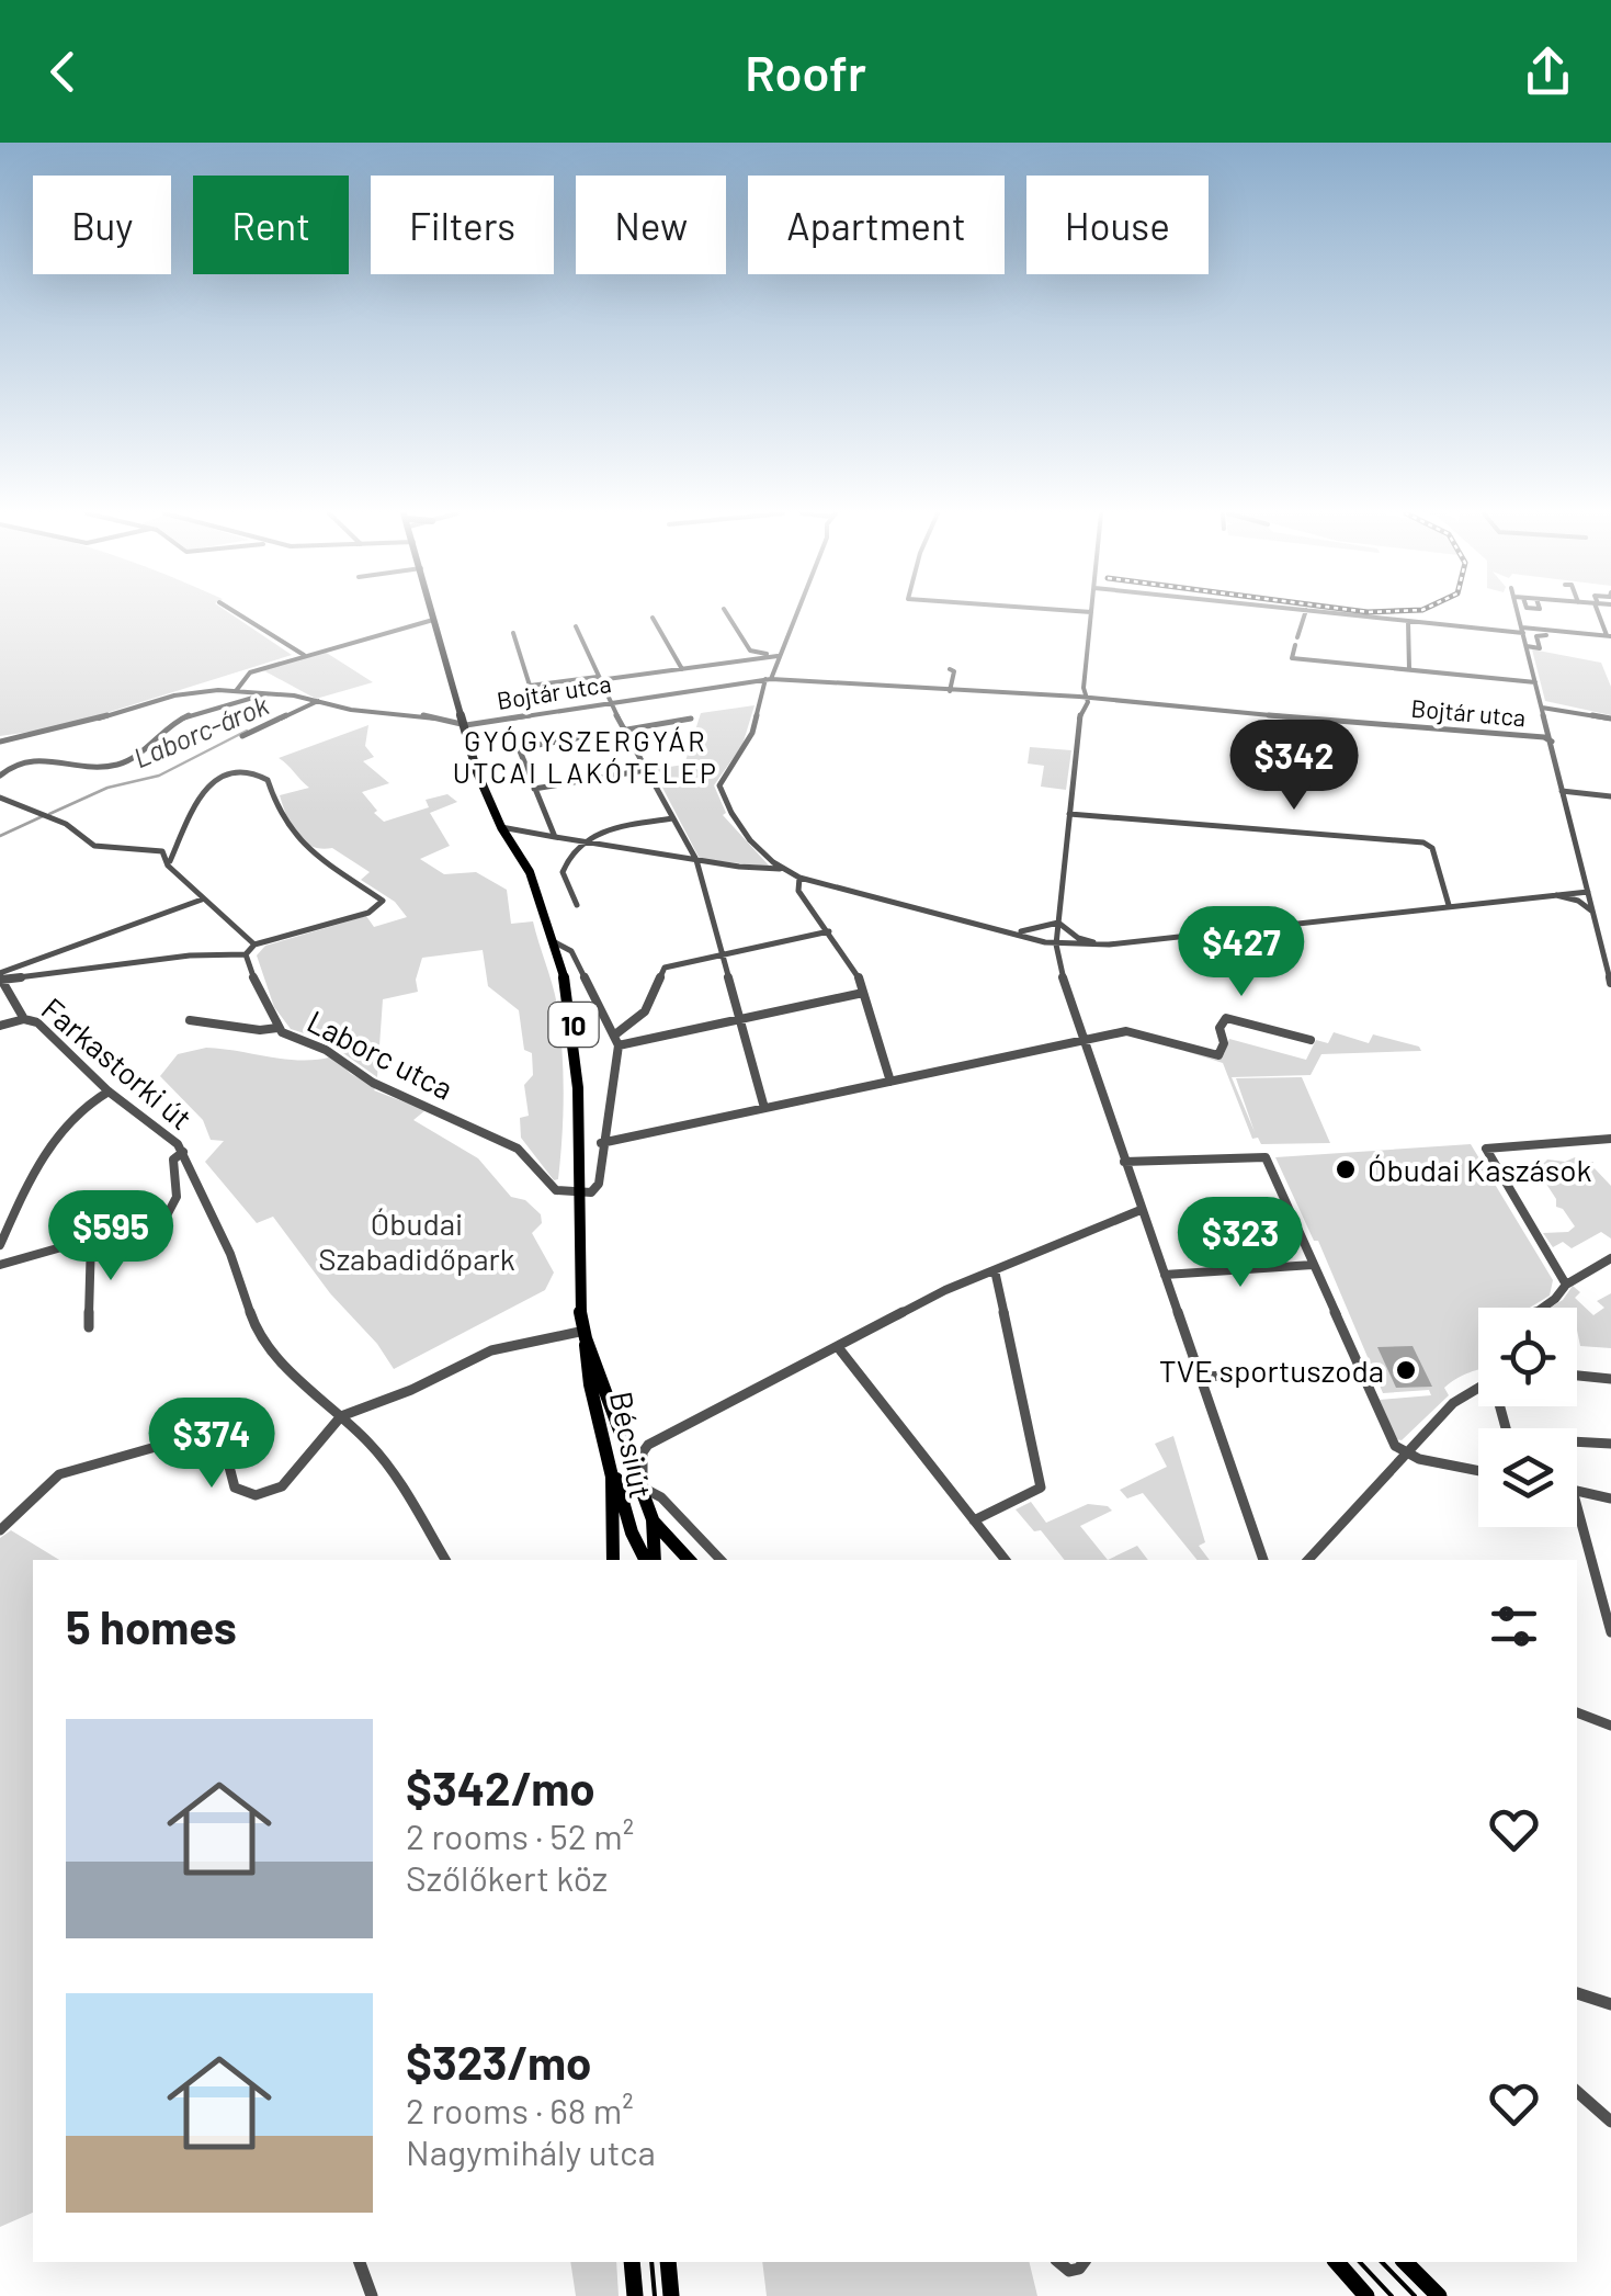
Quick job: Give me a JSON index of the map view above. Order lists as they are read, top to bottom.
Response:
{
  "streets": {
    "main road": ["10", "Bécsi út"],
    "street": ["Bojtár utca", "Laborc utca", "Farkastorki út"]
  },
  "crossings": [
    ["Bojtár utca", "Bécsi út"],
    ["10", "Bécsi út"],
    ["Laborc utca", "Bécsi út"]
  ],
  "districts": ["GYÓGYSZERGYÁR UTCAI LAKÓTELEP"],
  "water": ["Laborc-árok"],
  "parks": ["Óbudai Szabadidőpark"],
  "places": ["Óbudai Kaszások", "TVE sportuszoda"],
  "page": {
    "header": "Roofr",
    "chip": [
      "Buy",
      "Rent",
      "Filters",
      "New",
      "Apartment",
      "House"
    ],
    "price": [
      "$342",
      "$427",
      "$595",
      "$323",
      "$374"
    ],
    "heading": "5 homes",
    "list": [
      {
        "name": "$342/mo",
        "note": "2 rooms · 52 m² · Szőlőkert köz"
      },
      {
        "name": "$323/mo",
        "note": "2 rooms · 68 m² · Nagymihály utca"
      }
    ]
  }
}
